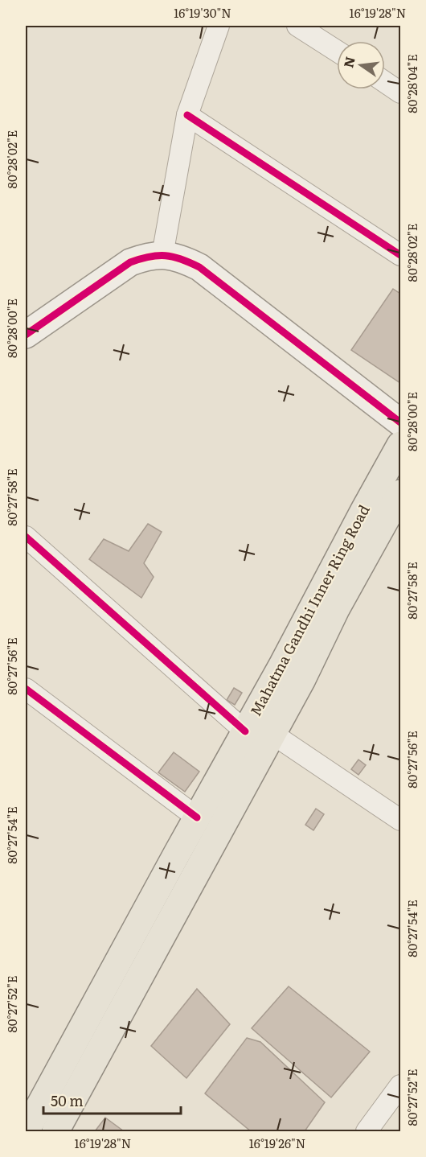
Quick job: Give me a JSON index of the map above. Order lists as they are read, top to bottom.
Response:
{
  "streets": {
    "main road": ["Mahatma Gandhi Inner Ring Road"]
  },
  "scale_bar": "50 m",
  "north": "left",
  "coordinates": [
    "16°19'30\"N",
    "16°19'28\"N",
    "80°28'04\"E",
    "80°28'02\"E",
    "80°28'00\"E",
    "80°27'58\"E",
    "80°27'56\"E",
    "80°27'54\"E",
    "80°27'52\"E",
    "16°19'26\"N"
  ]
}
